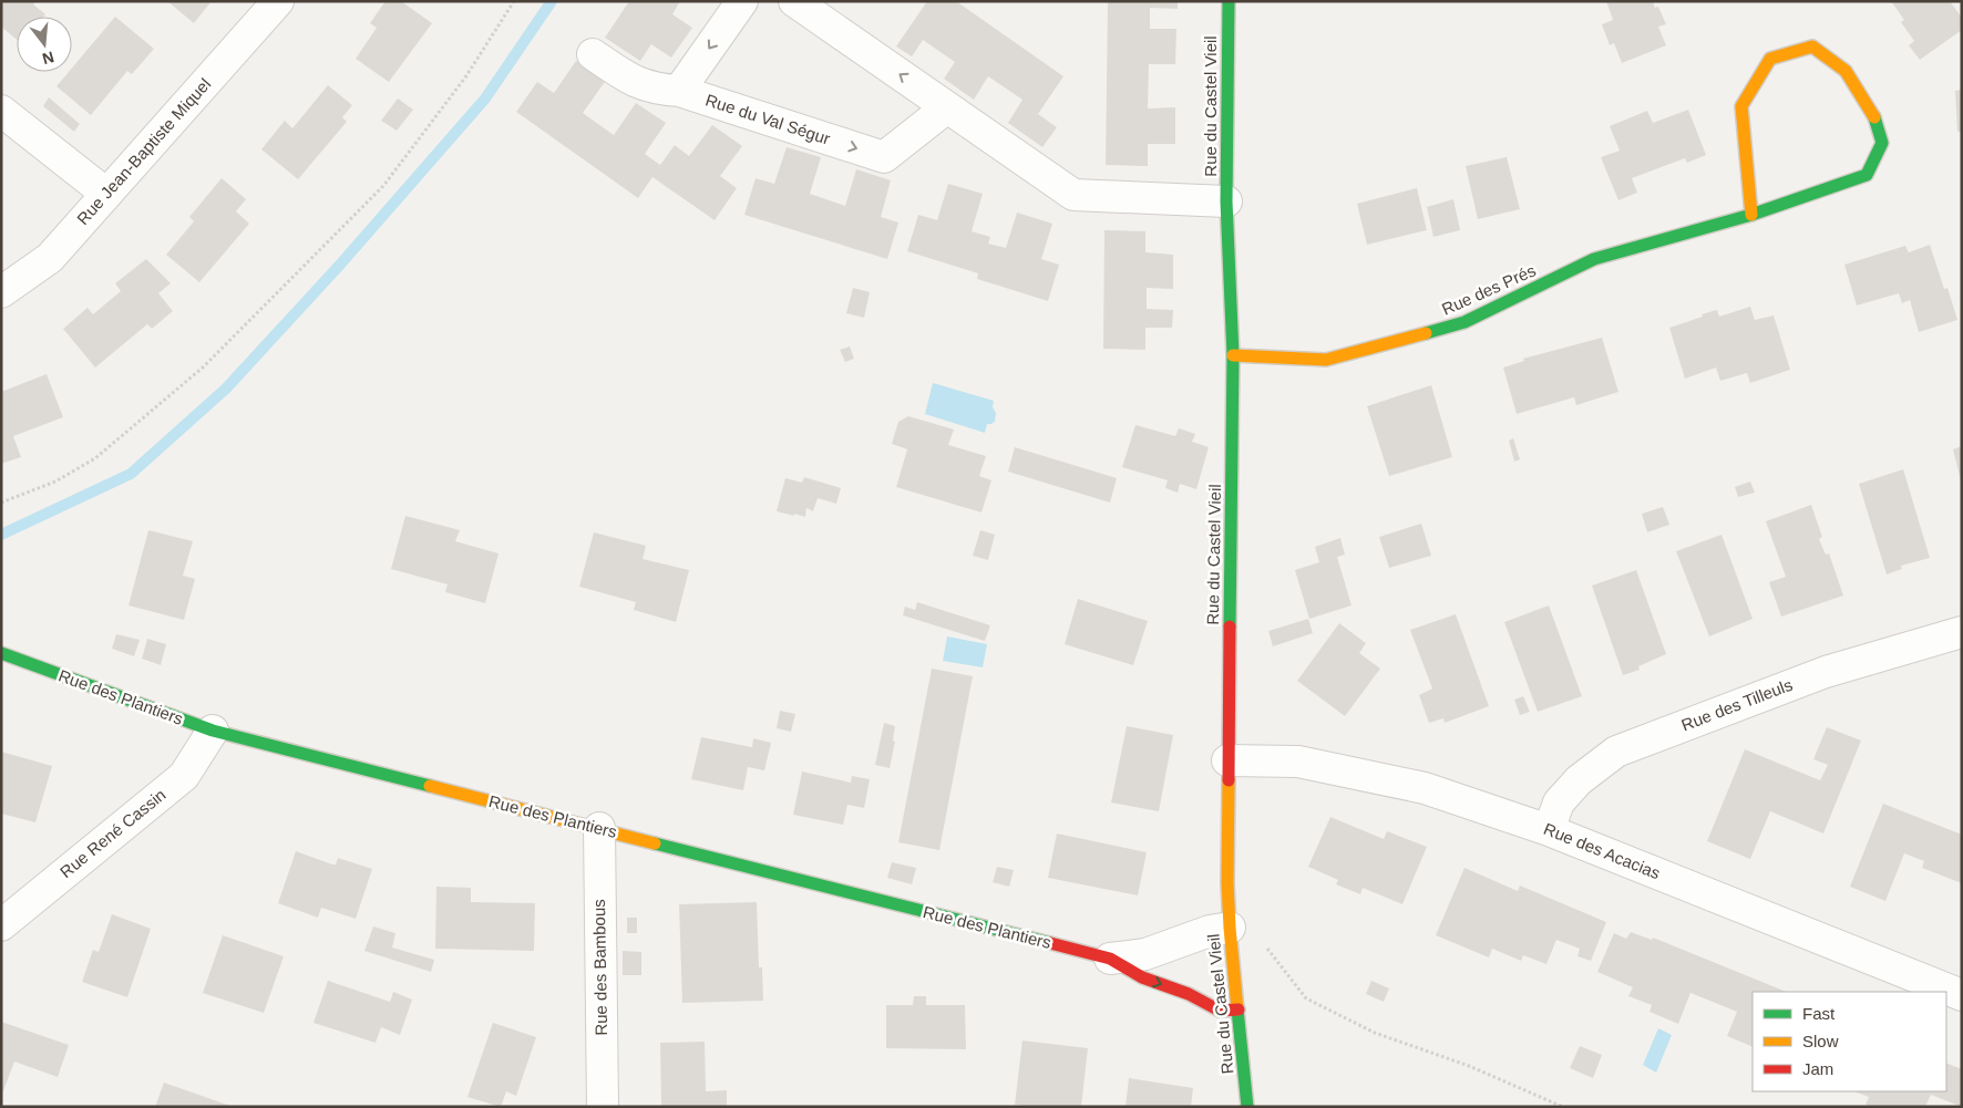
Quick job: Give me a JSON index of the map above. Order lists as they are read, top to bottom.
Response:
{
  "streets": {
    "street": [
      "Rue du Castel Vieil",
      "Rue du Val Ségur",
      "Rue Jean-Baptiste Miquel",
      "Rue des Prés",
      "Rue des Plantiers",
      "Rue des Tilleuls",
      "Rue René Cassin",
      "Rue des Acacias",
      "Rue des Bambous"
    ]
  },
  "crossings": [
    ["Rue du Castel Vieil", "Rue des Prés"],
    ["Rue du Castel Vieil", "Rue des Plantiers"],
    ["Rue du Castel Vieil", "Rue des Acacias"],
    ["Rue des Plantiers", "Rue René Cassin"],
    ["Rue des Plantiers", "Rue des Bambous"],
    ["Rue des Tilleuls", "Rue des Acacias"]
  ],
  "legend": ["Fast", "Slow", "Jam"],
  "north": "bottom"
}
